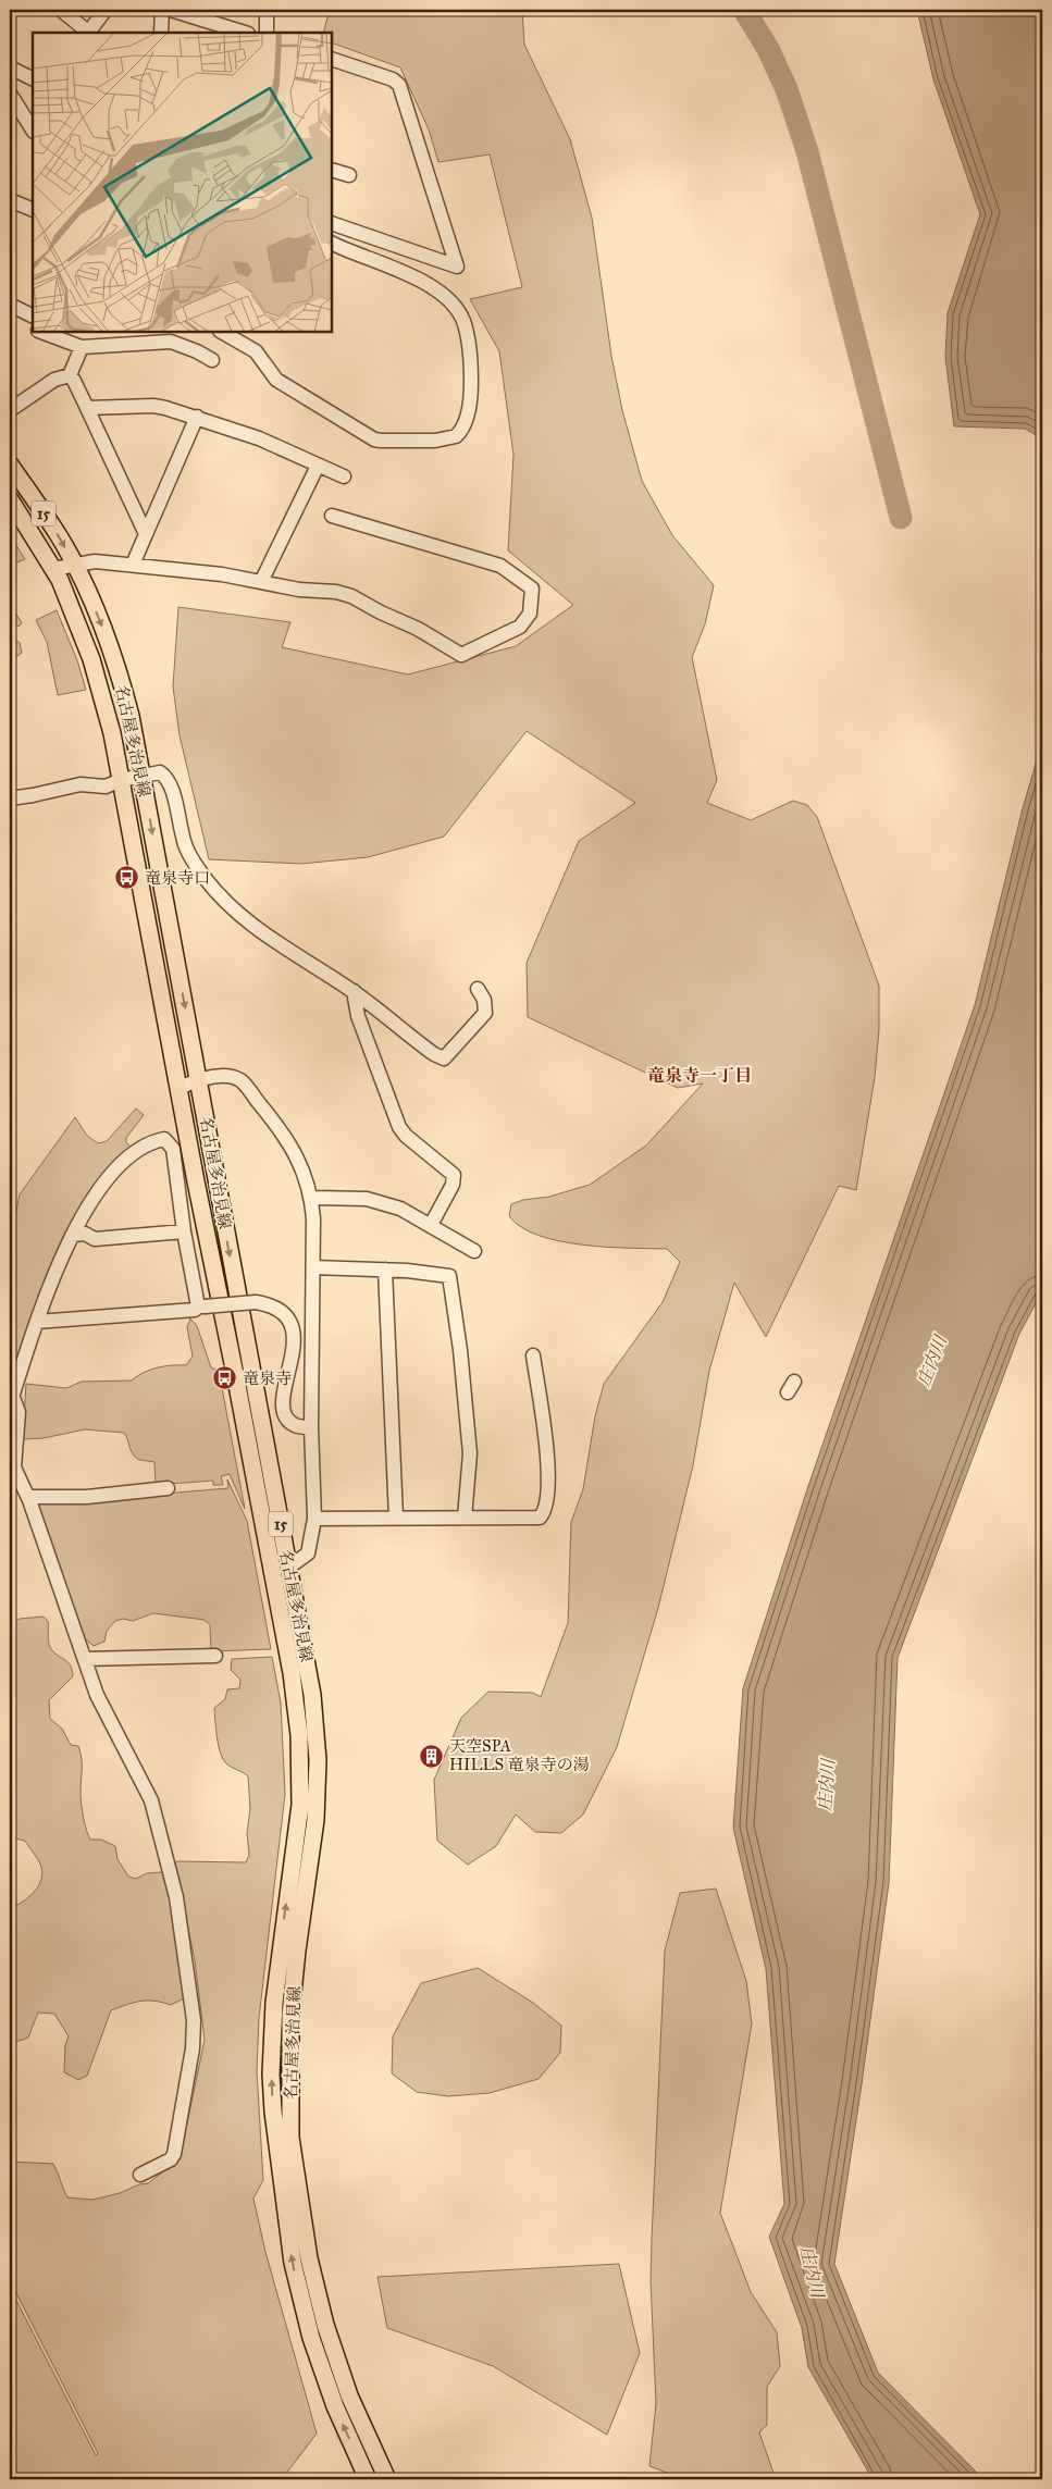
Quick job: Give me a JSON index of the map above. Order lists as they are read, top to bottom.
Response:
{
  "streets": {
    "main road": ["15", "名古屋多治見線"]
  },
  "districts": ["竜泉寺一丁目"],
  "water": ["庄内川"],
  "places": {
    "bus stop": ["竜泉寺口", "竜泉寺"],
    "building": ["天空SPA HILLS 竜泉寺の湯"]
  }
}
